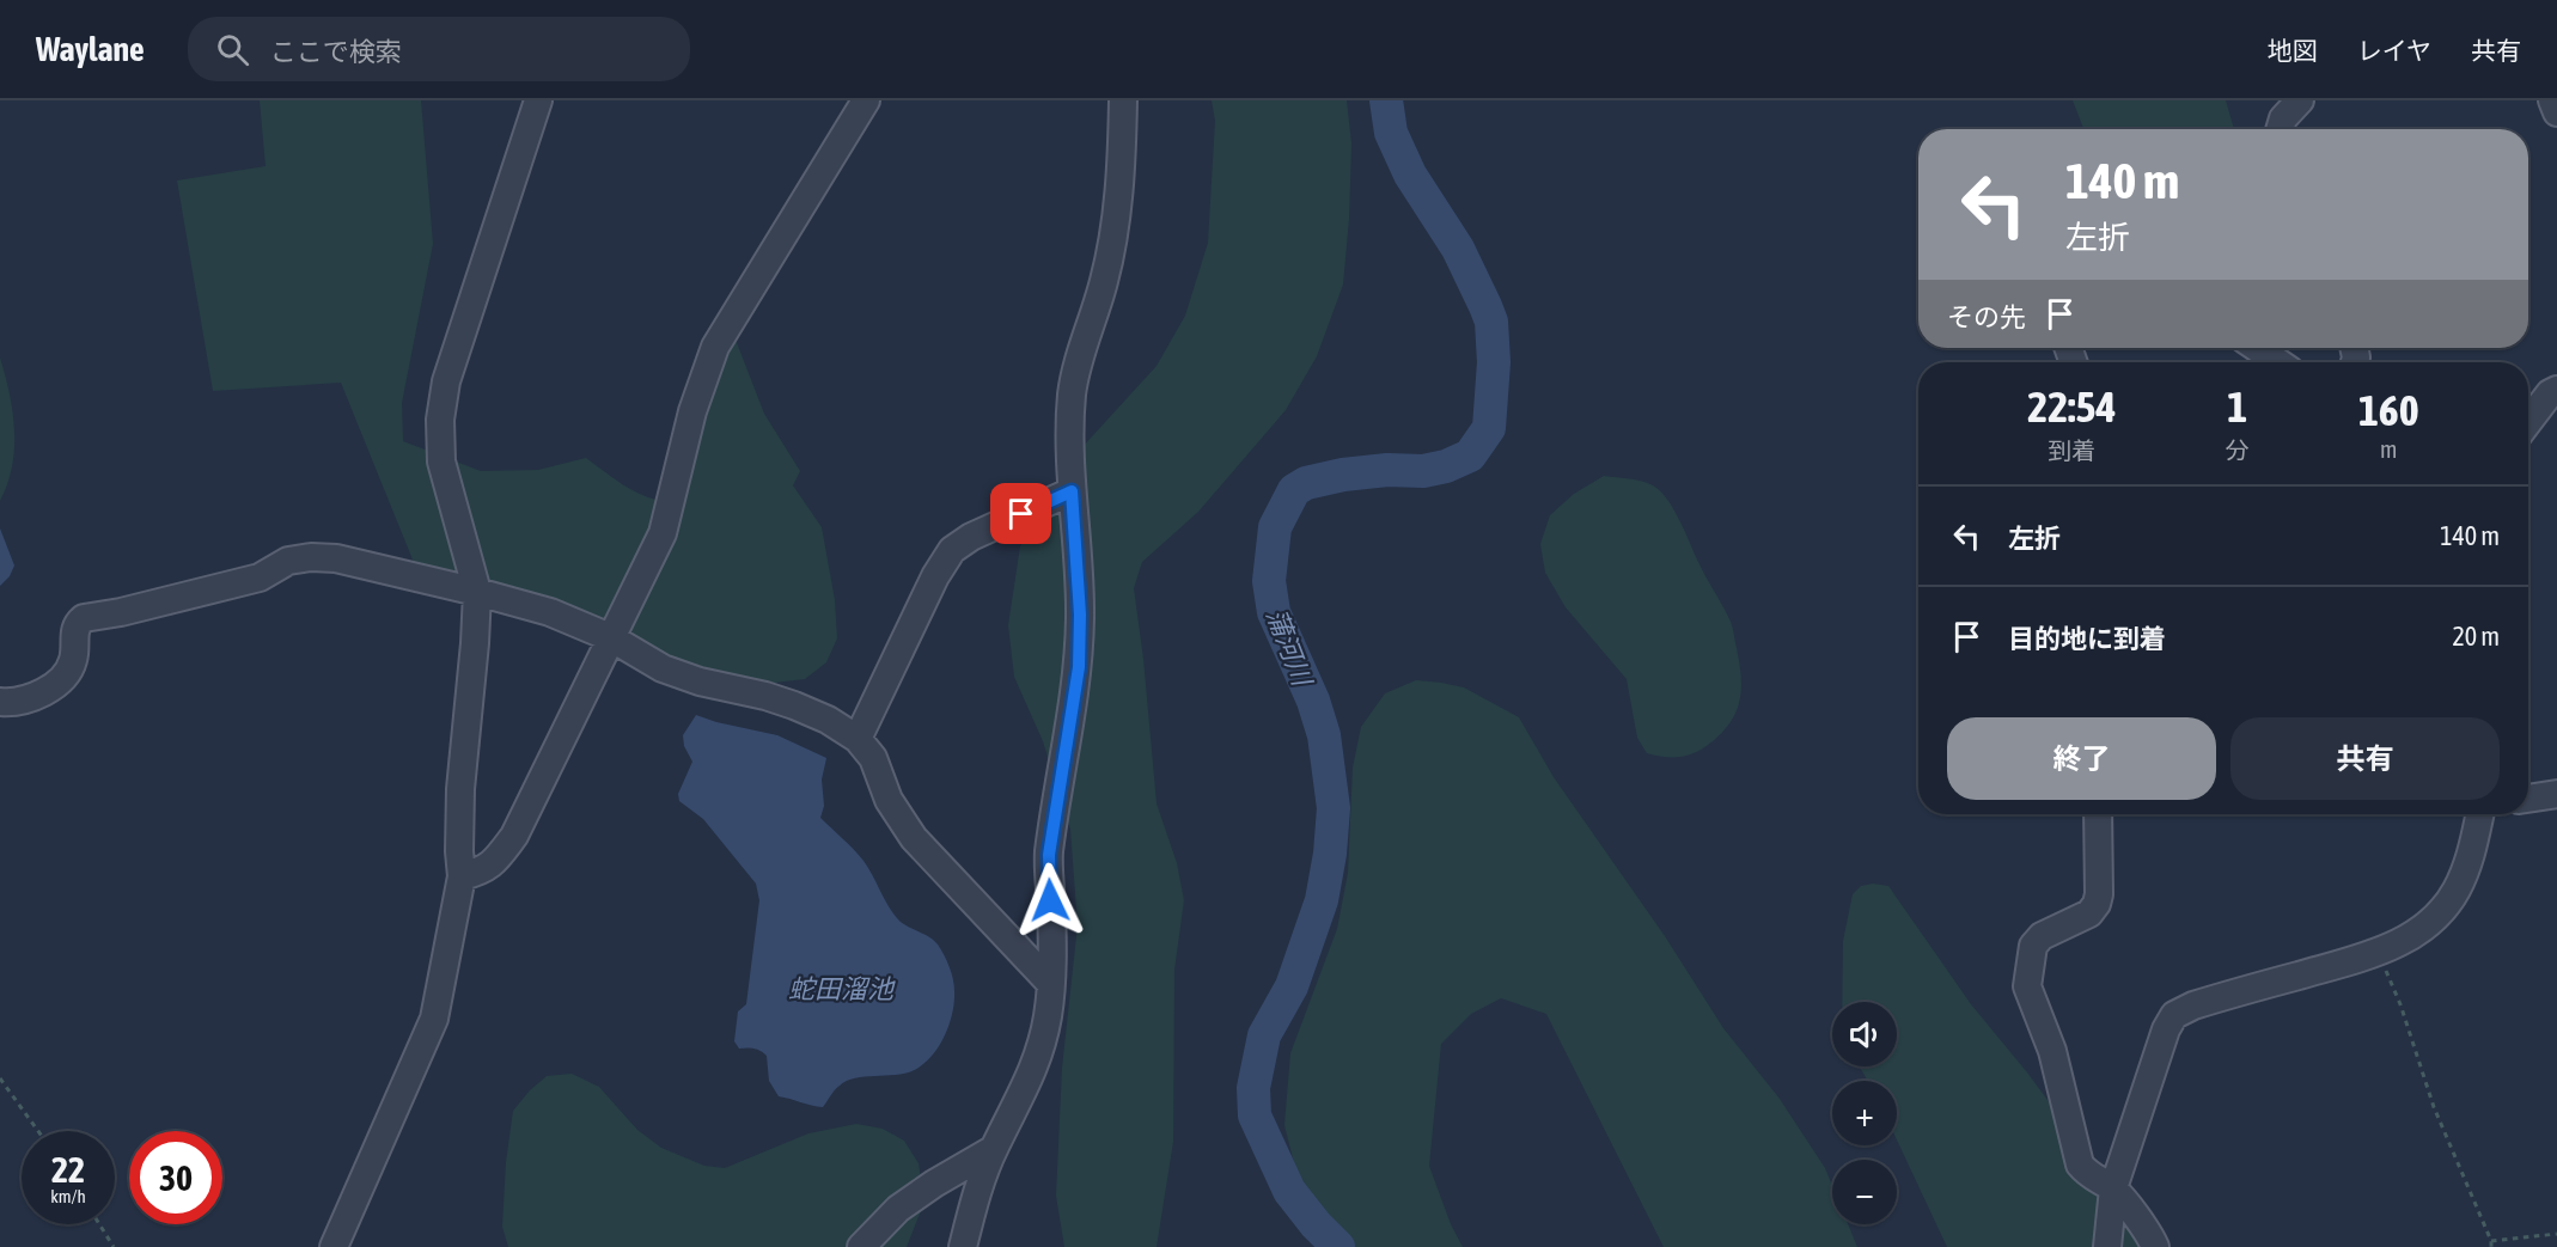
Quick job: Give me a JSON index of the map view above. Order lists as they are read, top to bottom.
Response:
{
  "water": ["蒲河川", "蛇田溜池"],
  "page": {
    "header": "Waylane",
    "search": "ここで検索",
    "nav": ["地図", "レイヤ", "共有"],
    "turn": ["140 m", "左折"],
    "then": "その先",
    "eta": [
      "22:54",
      "到着",
      "1",
      "分",
      "160",
      "m"
    ],
    "list": [
      {
        "name": "左折",
        "value": "140 m"
      },
      {
        "name": "目的地に到着",
        "value": "20 m"
      }
    ],
    "buttons": ["終了", "共有"],
    "map_buttons": ["+", "−"],
    "speed": "22 km/h",
    "limit": "30"
  }
}
